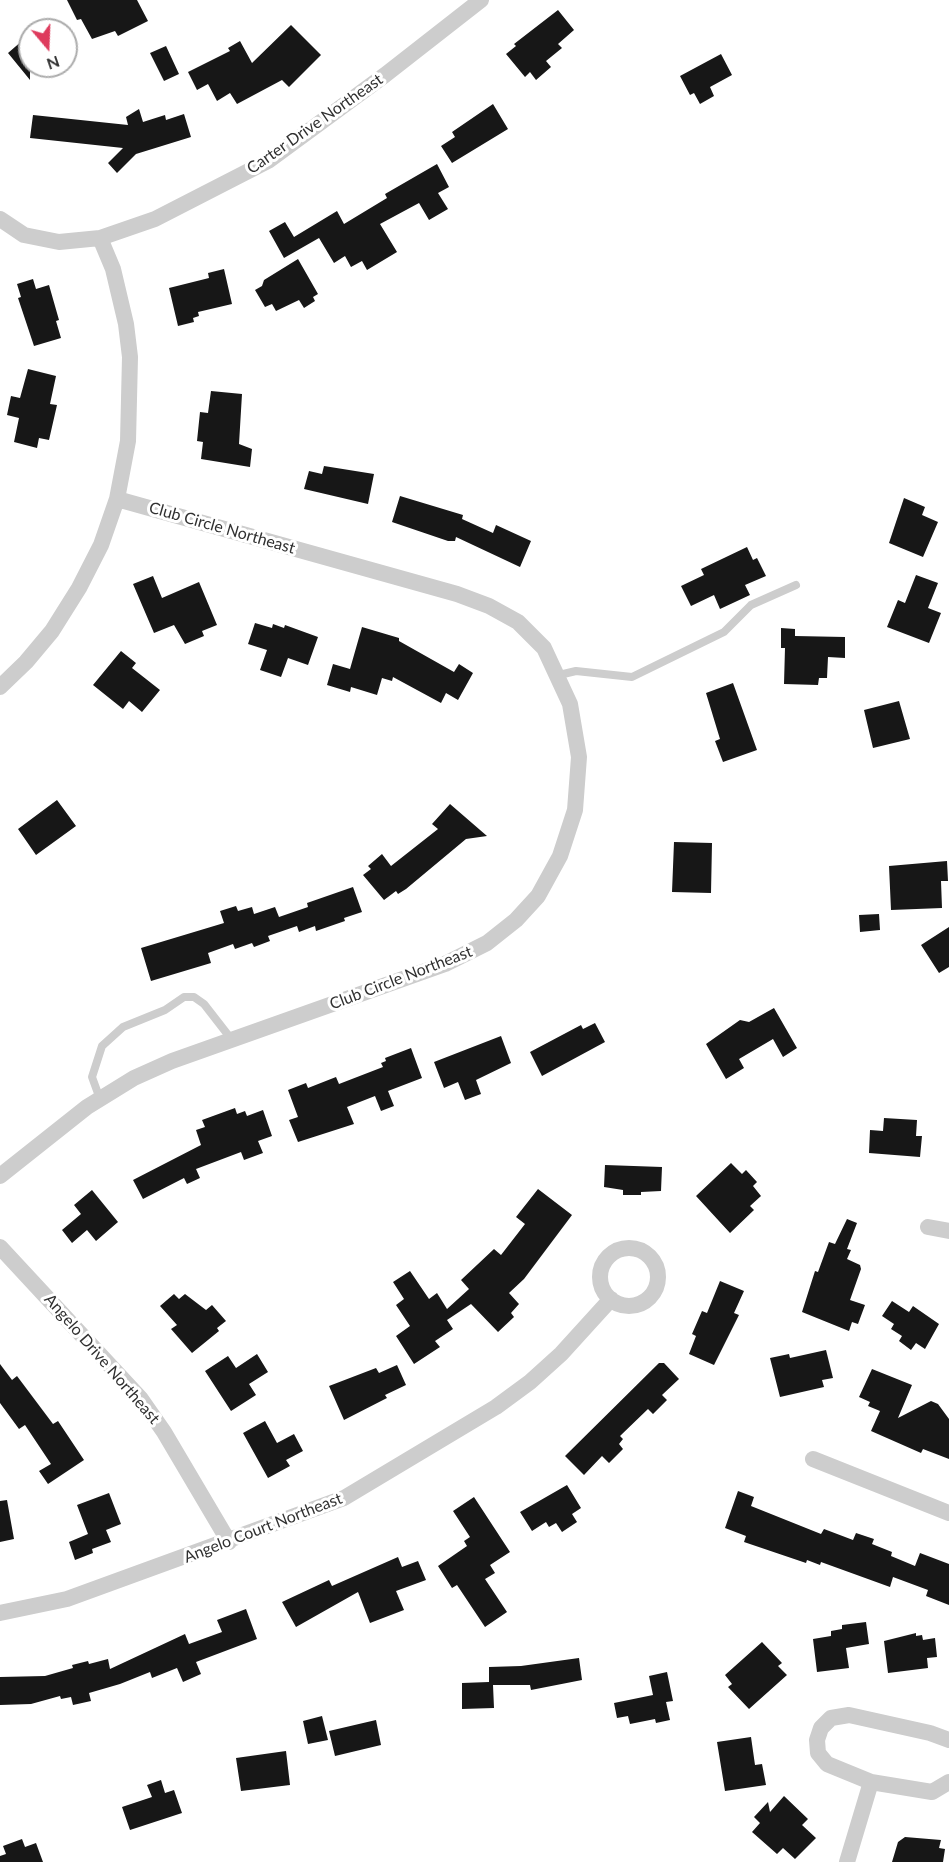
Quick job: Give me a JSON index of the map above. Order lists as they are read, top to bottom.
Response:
{
  "streets": {
    "street": [
      "Carter Drive Northeast",
      "Club Circle Northeast",
      "Angelo Drive Northeast",
      "Angelo Court Northeast"
    ]
  },
  "crossings": [
    ["Angelo Drive Northeast", "Angelo Court Northeast"]
  ],
  "north": "bottom"
}
